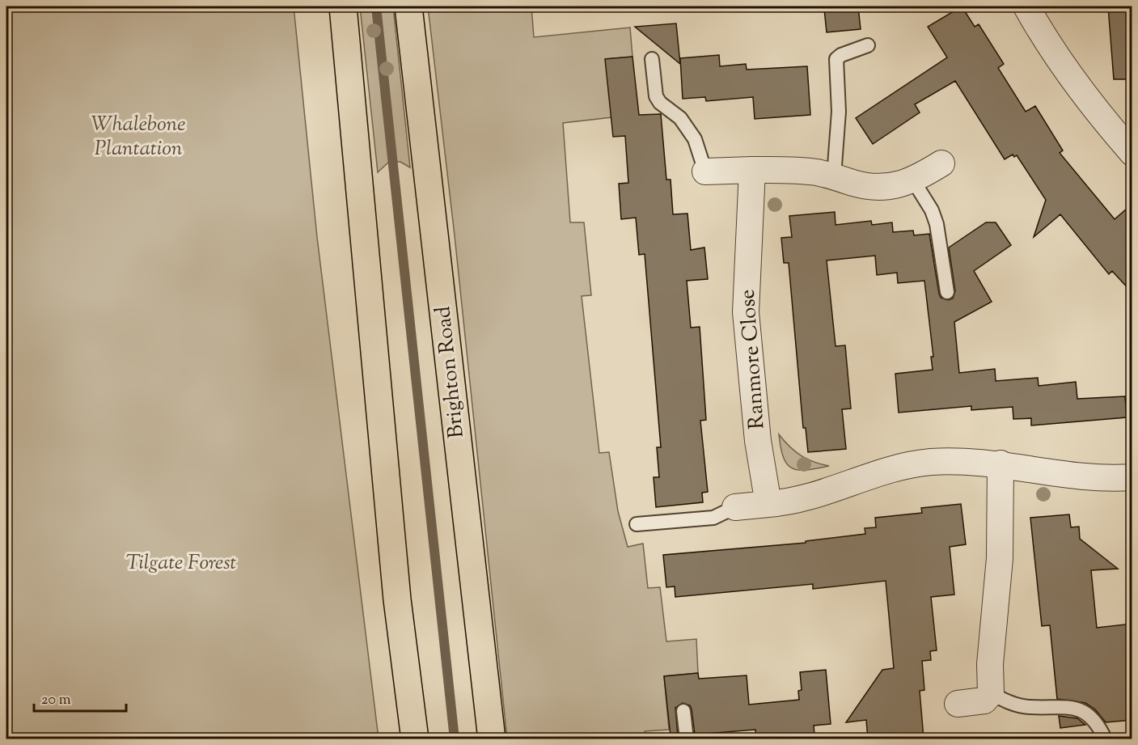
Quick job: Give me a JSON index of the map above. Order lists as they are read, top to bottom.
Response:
{
  "streets": {
    "main road": ["Brighton Road"],
    "street": ["Ranmore Close"]
  },
  "parks": ["Whalebone Plantation", "Tilgate Forest"],
  "scale_bar": "20 m"
}
